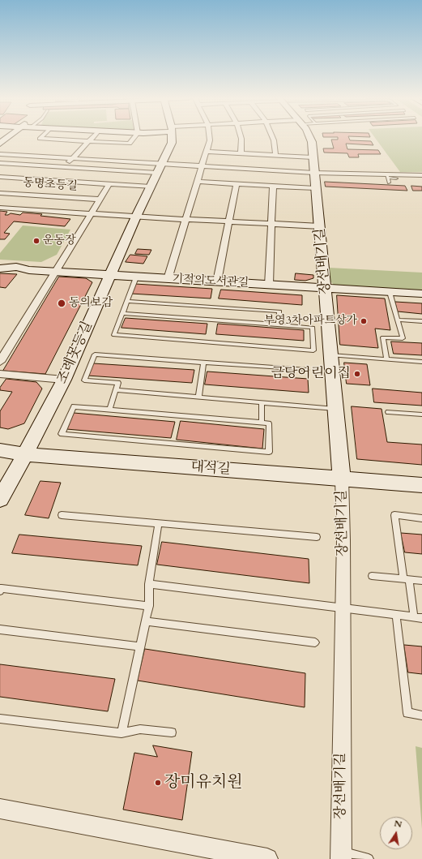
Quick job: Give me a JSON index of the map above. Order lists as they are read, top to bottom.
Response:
{
  "streets": {
    "street": [
      "동명초등길",
      "장선배기길",
      "기적의도서관길",
      "조례못등길",
      "대석길"
    ]
  },
  "crossings": [
    ["동명초등길", "장선배기길"],
    ["동명초등길", "조례못등길"],
    ["장선배기길", "기적의도서관길"],
    ["장선배기길", "대석길"],
    ["기적의도서관길", "조례못등길"],
    ["조례못등길", "대석길"]
  ],
  "places": [
    "운동장",
    "동의보감",
    "부영3차아파트상가",
    "금당어린이집",
    "장미유치원"
  ],
  "north": "top"
}
